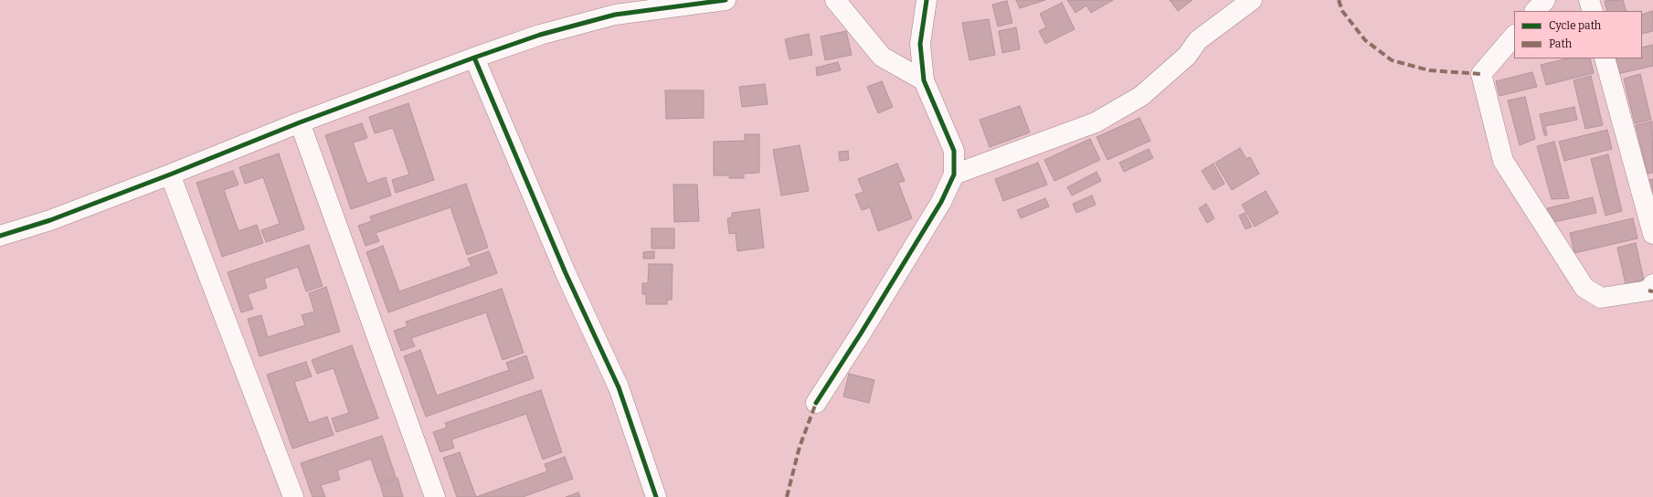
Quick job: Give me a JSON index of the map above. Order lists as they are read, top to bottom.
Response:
{
  "legend": ["Cycle path", "Path"]
}
